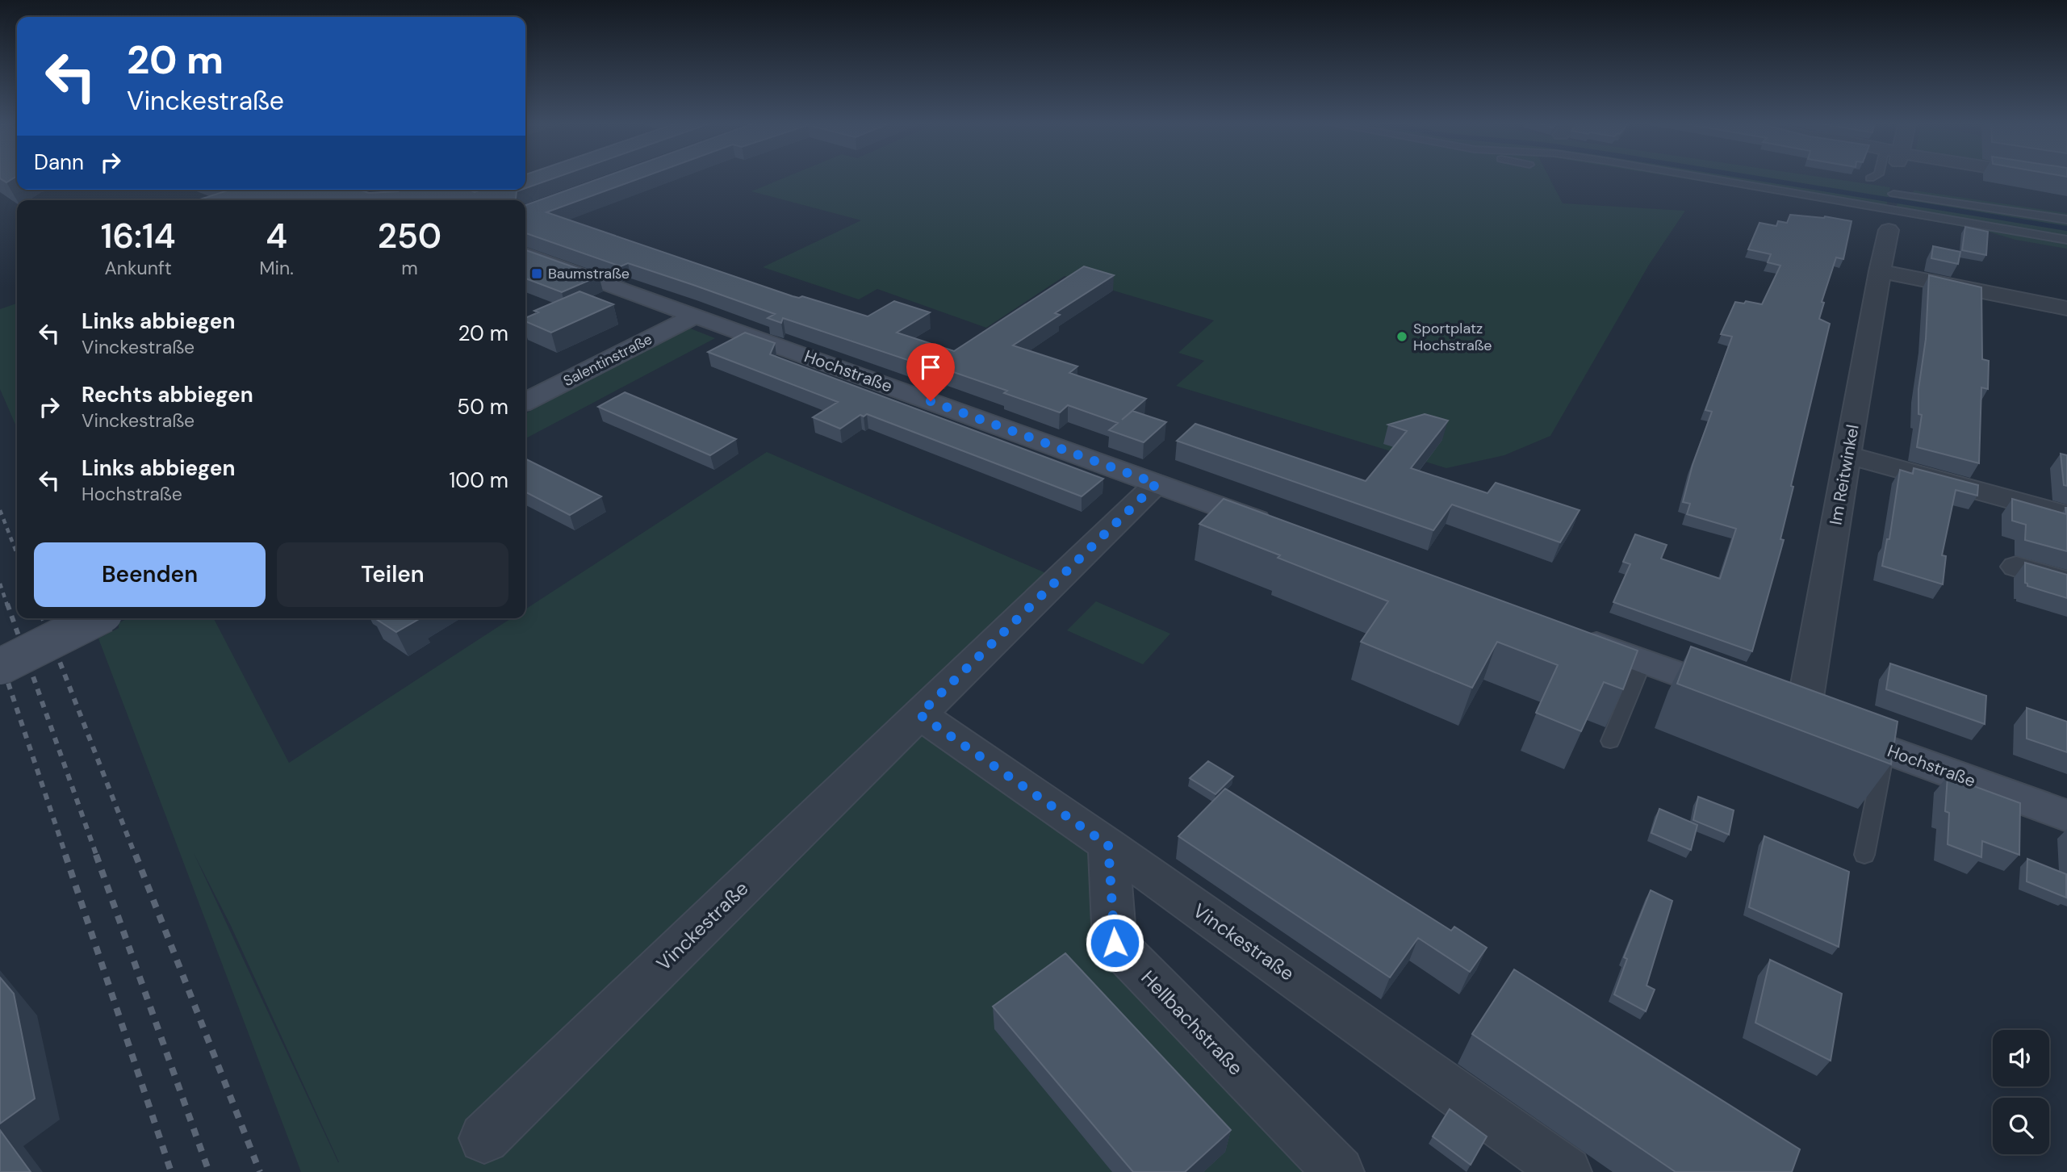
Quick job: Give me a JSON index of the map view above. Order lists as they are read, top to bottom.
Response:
{
  "streets": {
    "street": [
      "Salentinstraße",
      "Hochstraße",
      "Im Reitwinkel",
      "Vinckestraße",
      "Hellbachstraße"
    ]
  },
  "crossings": [
    ["Salentinstraße", "Hochstraße"],
    ["Hochstraße", "Im Reitwinkel"],
    ["Hochstraße", "Vinckestraße"],
    ["Vinckestraße", "Hellbachstraße"]
  ],
  "places": {
    "transit": ["Baumstraße"],
    "other": ["Sportplatz Hochstraße"]
  },
  "page": {
    "turn": ["20 m", "Vinckestraße"],
    "then": "Dann",
    "eta": [
      "16:14",
      "Ankunft",
      "4",
      "Min.",
      "250",
      "m"
    ],
    "list": [
      {
        "name": "Links abbiegen",
        "note": "Vinckestraße",
        "value": "20 m"
      },
      {
        "name": "Rechts abbiegen",
        "note": "Vinckestraße",
        "value": "50 m"
      },
      {
        "name": "Links abbiegen",
        "note": "Hochstraße",
        "value": "100 m"
      }
    ],
    "buttons": ["Beenden", "Teilen"]
  }
}
